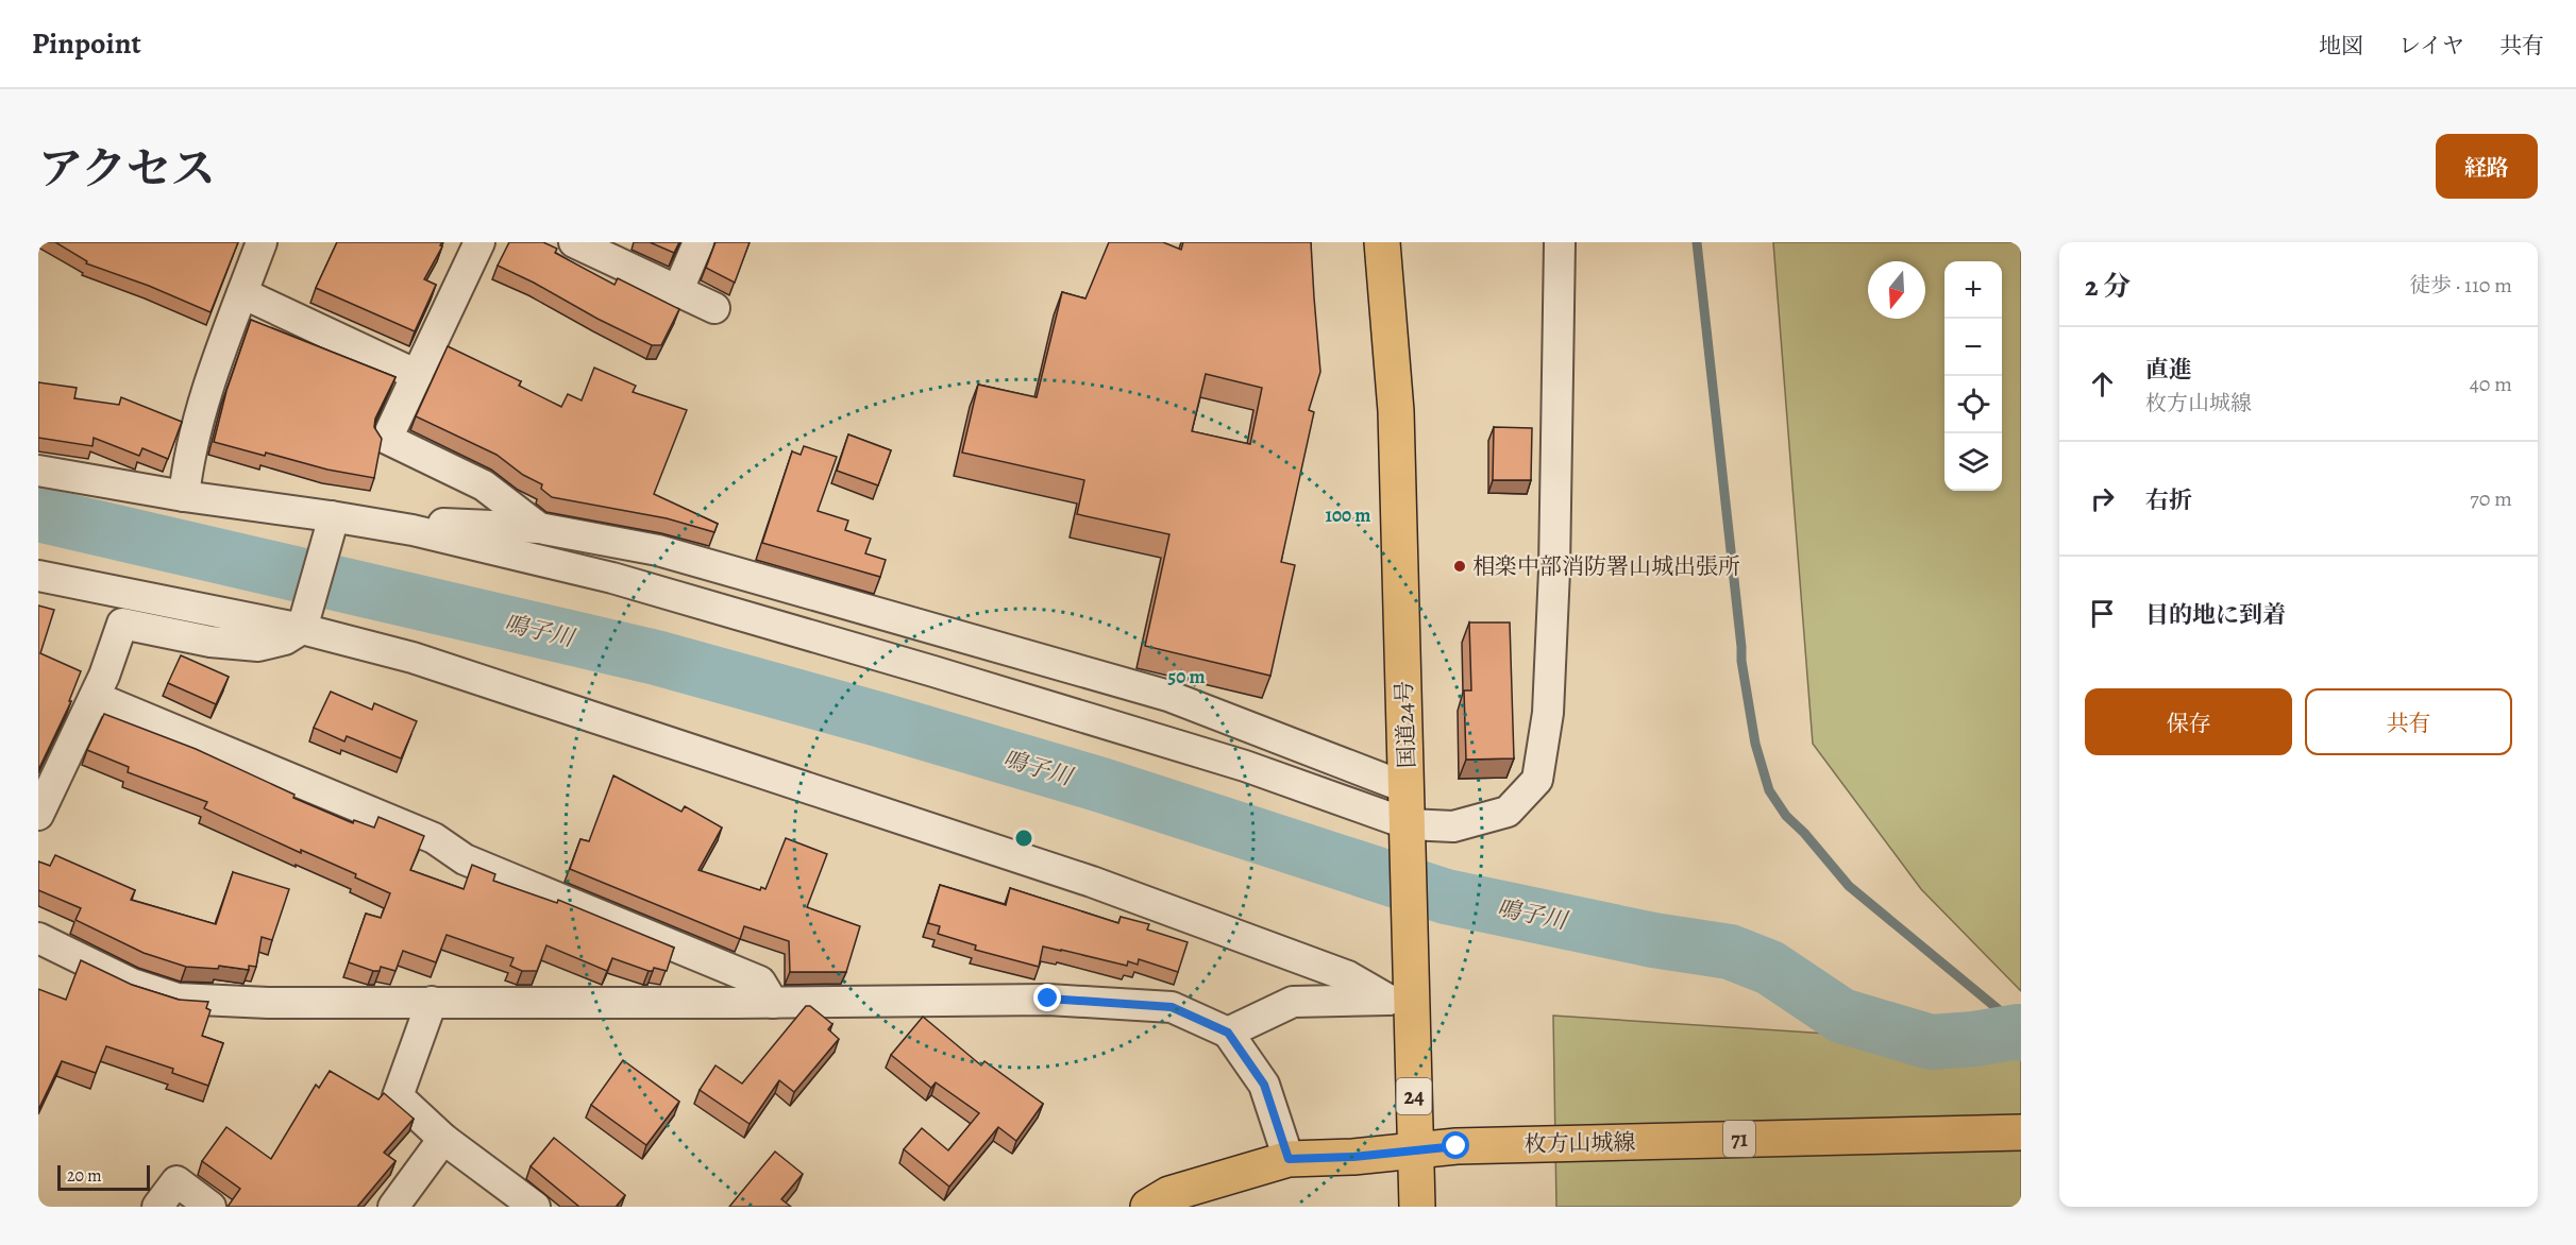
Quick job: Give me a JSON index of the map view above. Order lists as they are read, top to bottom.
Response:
{
  "streets": {
    "main road": [
      "国道24号",
      "24",
      "71",
      "枚方山城線"
    ]
  },
  "crossings": [
    ["国道24号", "枚方山城線"]
  ],
  "water": ["鳴子川"],
  "places": ["相楽中部消防署山城出張所"],
  "scale_bar": "20 m",
  "north": "bottom",
  "page": {
    "header": "Pinpoint",
    "nav": ["地図", "レイヤ", "共有"],
    "title": "アクセス",
    "buttons": [
      "経路",
      ["保存", "共有"]
    ],
    "heading": ["2 分", "徒歩 · 110 m"],
    "map_buttons": ["+", "−"],
    "list": [
      ["直進", "枚方山城線", "40 m"],
      ["右折", "70 m"],
      "目的地に到着"
    ],
    "scale": "20 m"
  },
  "rings": ["100 m", "50 m"]
}
